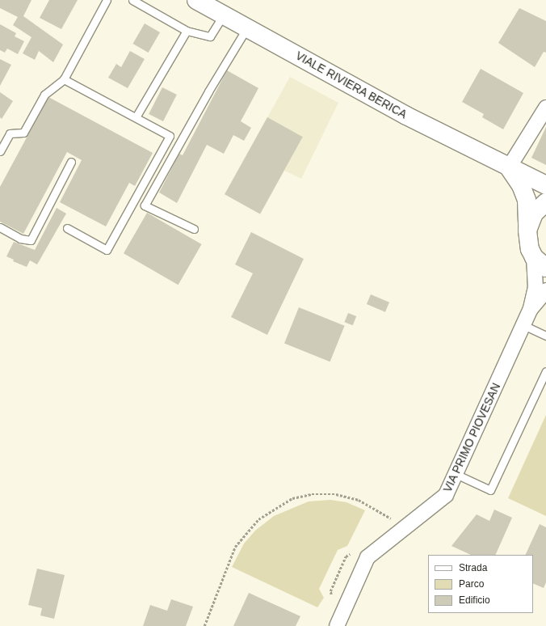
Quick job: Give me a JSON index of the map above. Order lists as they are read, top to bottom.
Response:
{
  "streets": {
    "main road": ["VIALE RIVIERA BERICA"],
    "street": ["VIA PRIMO PIOVESAN"]
  },
  "legend": ["Strada", "Parco", "Edificio"]
}
